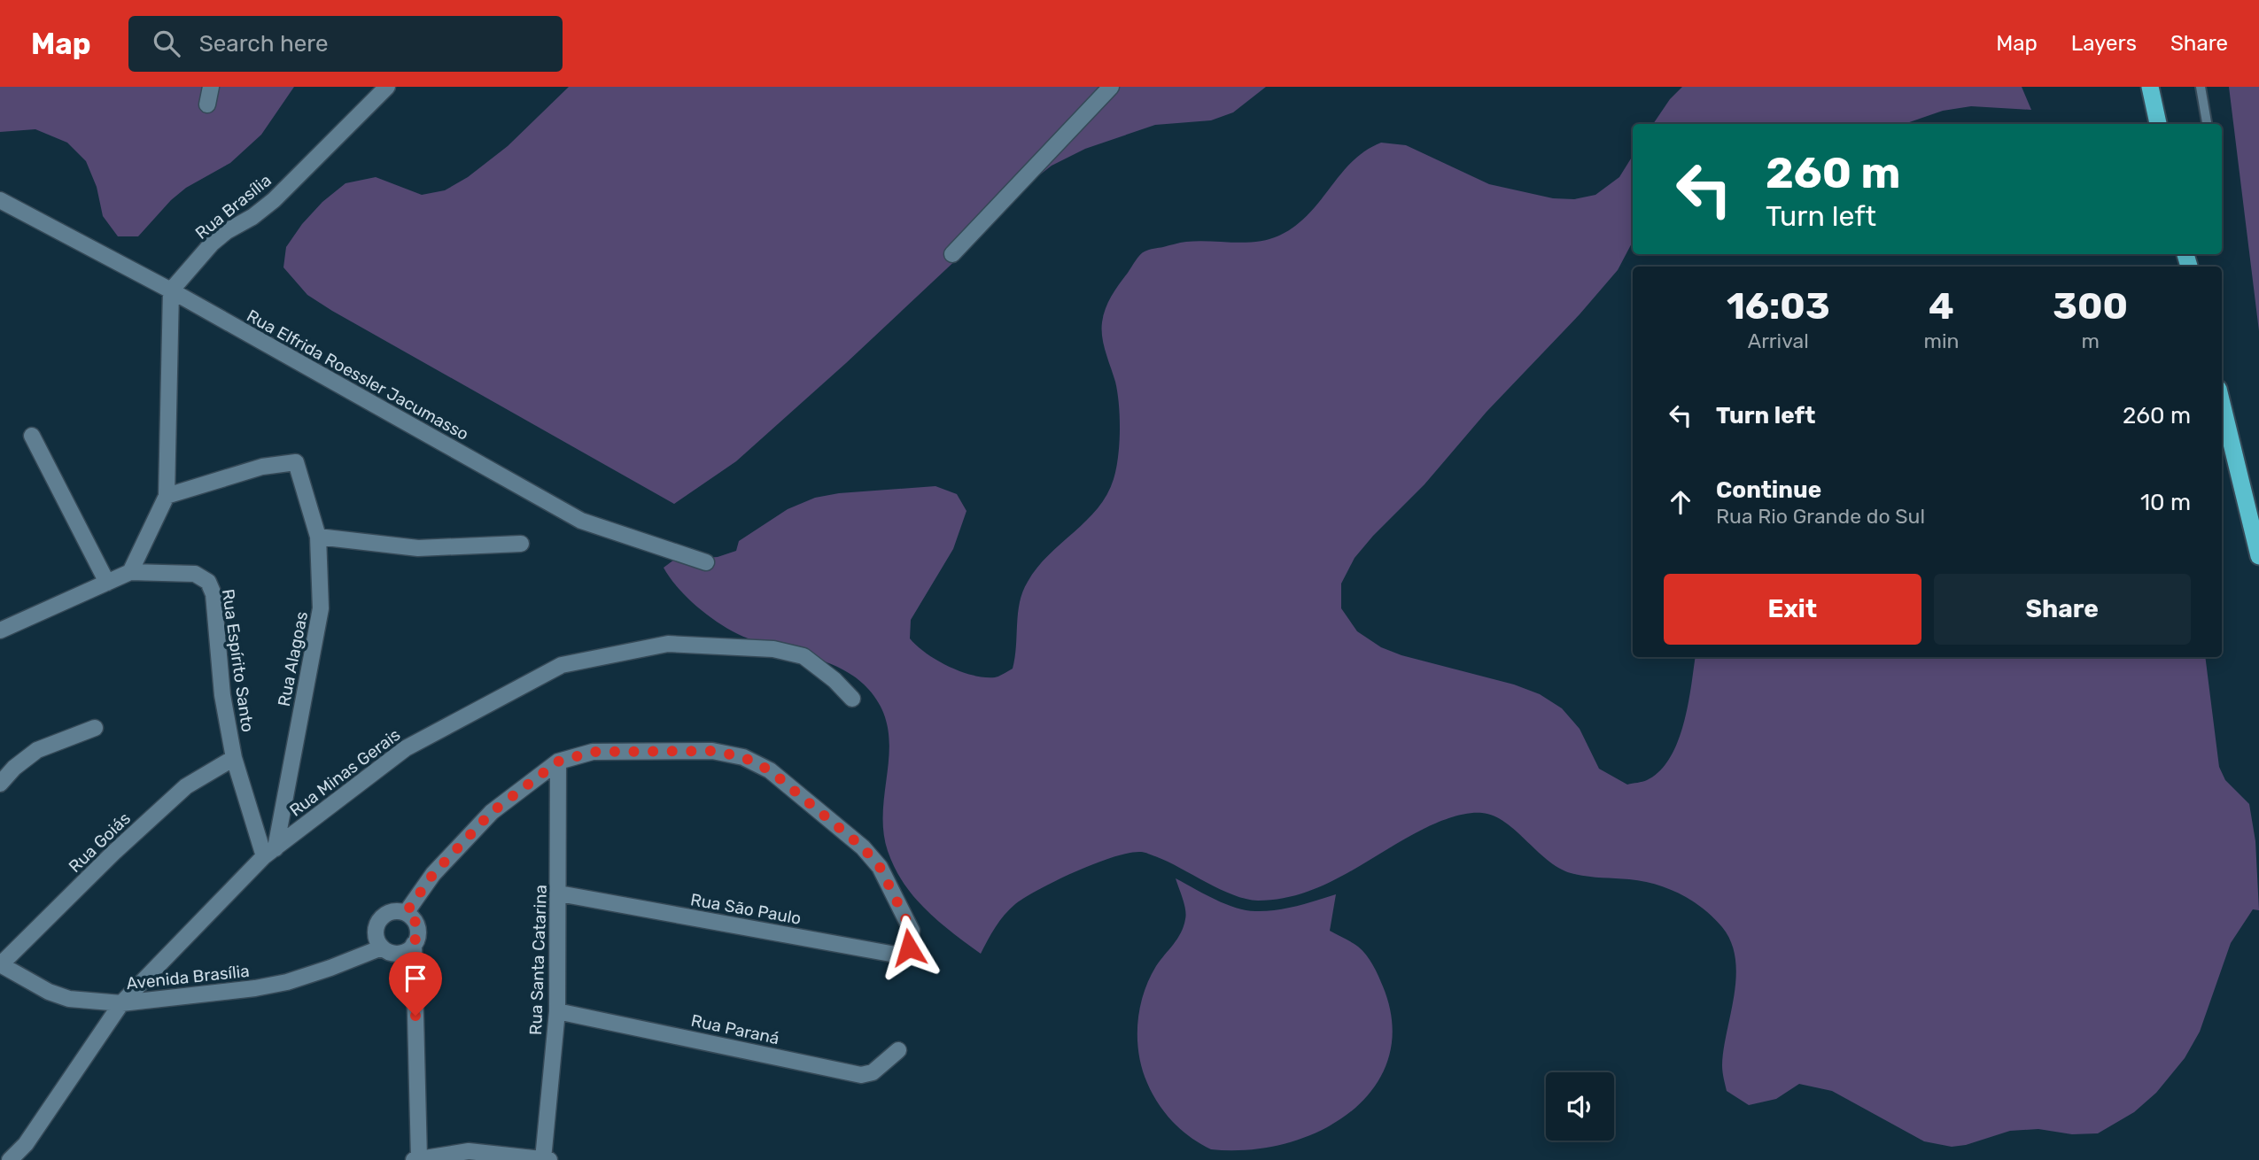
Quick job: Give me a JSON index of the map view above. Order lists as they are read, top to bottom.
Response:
{
  "streets": {
    "street": [
      "Rua Brasília",
      "Rua Elfrida Roessler Jacumasso",
      "Rua Alagoas",
      "Rua Espírito Santo",
      "Rua Minas Gerais",
      "Rua Goiás",
      "Rua São Paulo",
      "Rua Santa Catarina",
      "Avenida Brasília",
      "Rua Paraná"
    ]
  },
  "crossings": [
    ["Rua Brasília", "Rua Elfrida Roessler Jacumasso"],
    ["Rua Alagoas", "Rua Espírito Santo"],
    ["Rua Alagoas", "Rua Minas Gerais"],
    ["Rua Espírito Santo", "Rua Minas Gerais"],
    ["Rua Espírito Santo", "Rua Goiás"],
    ["Rua Minas Gerais", "Avenida Brasília"],
    ["Rua Goiás", "Avenida Brasília"],
    ["Rua São Paulo", "Rua Santa Catarina"],
    ["Rua Santa Catarina", "Rua Paraná"]
  ],
  "page": {
    "header": "Map",
    "search": "Search here",
    "nav": ["Map", "Layers", "Share"],
    "turn": ["260 m", "Turn left"],
    "eta": [
      "16:03",
      "Arrival",
      "4",
      "min",
      "300",
      "m"
    ],
    "list": [
      {
        "name": "Turn left",
        "value": "260 m"
      },
      {
        "name": "Continue",
        "note": "Rua Rio Grande do Sul",
        "value": "10 m"
      }
    ],
    "buttons": ["Exit", "Share"]
  }
}
